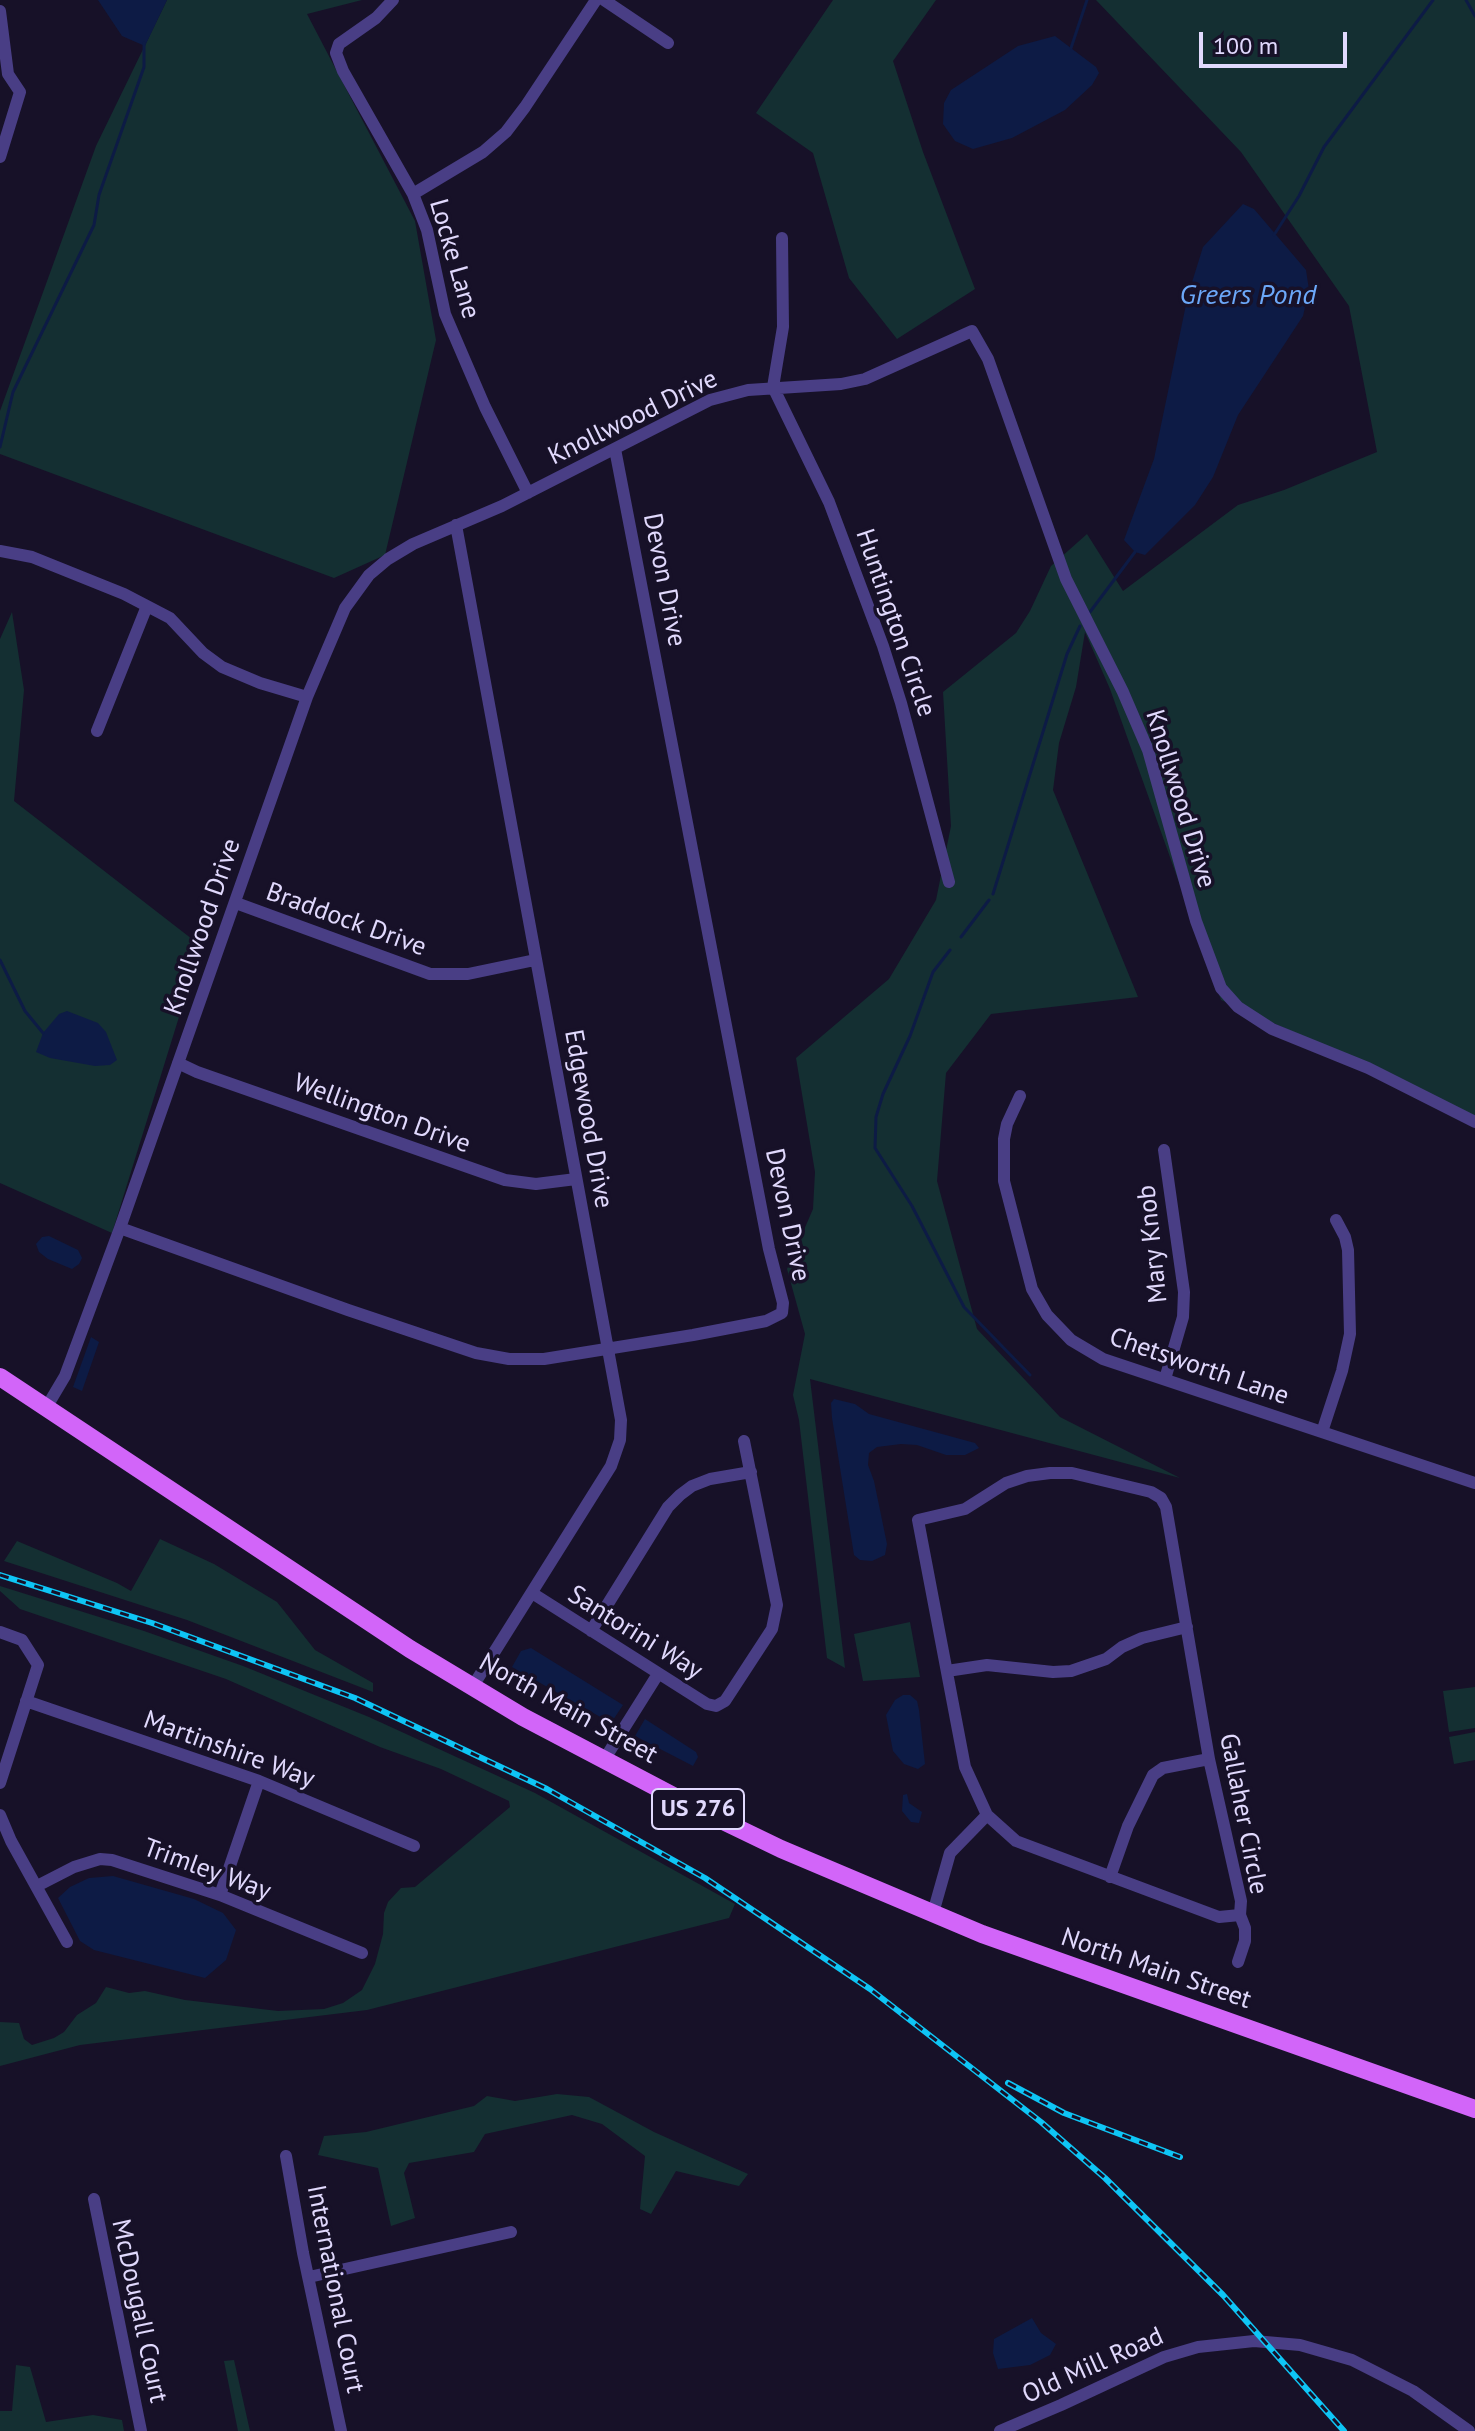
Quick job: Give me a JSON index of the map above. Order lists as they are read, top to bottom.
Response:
{
  "streets": {
    "main road": ["North Main Street", "US 276"],
    "street": [
      "Locke Lane",
      "Knollwood Drive",
      "Devon Drive",
      "Huntington Circle",
      "Braddock Drive",
      "Wellington Drive",
      "Edgewood Drive",
      "Mary Knob",
      "Chetsworth Lane",
      "Santorini Way",
      "Martinshire Way",
      "Gallaher Circle",
      "Trimley Way",
      "International Court",
      "McDougall Court",
      "Old Mill Road"
    ]
  },
  "crossings": [
    ["Locke Lane", "Knollwood Drive"],
    ["Knollwood Drive", "Devon Drive"],
    ["Knollwood Drive", "Huntington Circle"],
    ["Knollwood Drive", "Braddock Drive"],
    ["Knollwood Drive", "Wellington Drive"],
    ["Knollwood Drive", "Edgewood Drive"],
    ["Knollwood Drive", "North Main Street"],
    ["Devon Drive", "Edgewood Drive"],
    ["Braddock Drive", "Edgewood Drive"],
    ["Wellington Drive", "Edgewood Drive"],
    ["Edgewood Drive", "Santorini Way"],
    ["Edgewood Drive", "North Main Street"],
    ["Mary Knob", "Chetsworth Lane"]
  ],
  "water": ["Greers Pond"],
  "scale_bar": "100 m"
}
